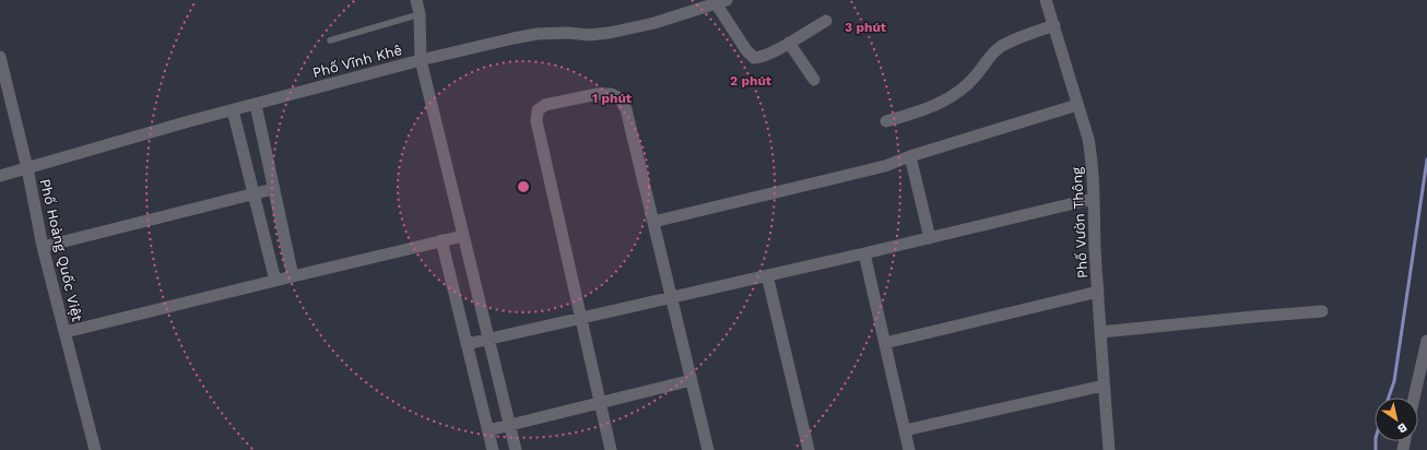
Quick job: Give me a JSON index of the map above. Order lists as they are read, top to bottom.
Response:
{
  "streets": {
    "street": ["Phố Vĩnh Khê", "Phố Vườn Thông", "Phố Hoàng Quốc Việt"]
  },
  "crossings": [
    ["Phố Vĩnh Khê", "Phố Hoàng Quốc Việt"]
  ],
  "north": "bottom right",
  "rings": ["3 phút", "2 phút", "1 phút"]
}
